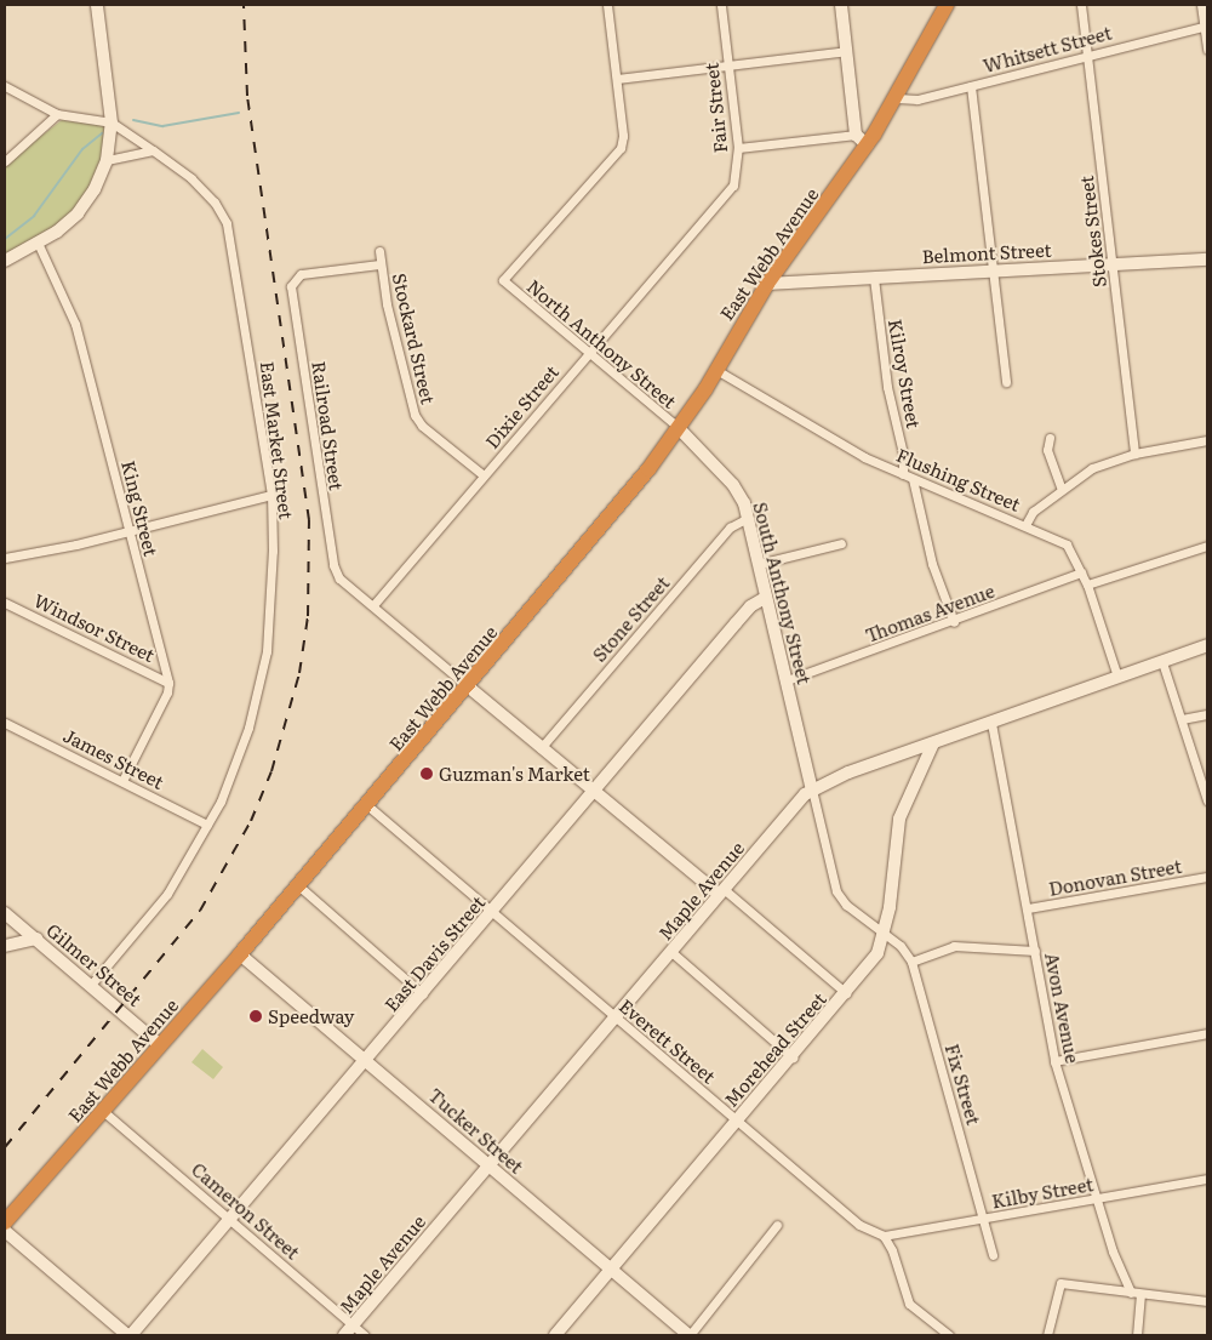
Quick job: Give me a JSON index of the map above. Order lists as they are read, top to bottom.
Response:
{
  "streets": {
    "highway": ["East Webb Avenue"],
    "street": [
      "Whitsett Street",
      "Fair Street",
      "Stokes Street",
      "Belmont Street",
      "Stockard Street",
      "North Anthony Street",
      "Kilroy Street",
      "Dixie Street",
      "Railroad Street",
      "East Market Street",
      "Flushing Street",
      "King Street",
      "South Anthony Street",
      "Thomas Avenue",
      "Stone Street",
      "Windsor Street",
      "James Street",
      "Donovan Street",
      "Maple Avenue",
      "East Davis Street",
      "Gilmer Street",
      "Avon Avenue",
      "Everett Street",
      "Morehead Street",
      "Fix Street",
      "Tucker Street",
      "Kilby Street",
      "Cameron Street"
    ]
  },
  "crossings": [
    ["Whitsett Street", "Stokes Street"],
    ["Whitsett Street", "East Webb Avenue"],
    ["Fair Street", "Dixie Street"],
    ["Stokes Street", "Belmont Street"],
    ["Belmont Street", "East Webb Avenue"],
    ["Belmont Street", "Kilroy Street"],
    ["East Webb Avenue", "North Anthony Street"],
    ["East Webb Avenue", "Flushing Street"],
    ["East Webb Avenue", "South Anthony Street"],
    ["East Webb Avenue", "Gilmer Street"],
    ["East Webb Avenue", "Everett Street"],
    ["East Webb Avenue", "Tucker Street"],
    ["East Webb Avenue", "Cameron Street"],
    ["Stockard Street", "Dixie Street"],
    ["Stockard Street", "Railroad Street"],
    ["North Anthony Street", "Dixie Street"],
    ["North Anthony Street", "South Anthony Street"],
    ["Kilroy Street", "Flushing Street"],
    ["Dixie Street", "Railroad Street"],
    ["East Market Street", "James Street"],
    ["East Market Street", "Gilmer Street"],
    ["Flushing Street", "Thomas Avenue"],
    ["Flushing Street", "Maple Avenue"],
    ["King Street", "Windsor Street"],
    ["South Anthony Street", "Thomas Avenue"],
    ["South Anthony Street", "Stone Street"],
    ["South Anthony Street", "Maple Avenue"],
    ["South Anthony Street", "East Davis Street"],
    ["South Anthony Street", "Fix Street"],
    ["Donovan Street", "Avon Avenue"],
    ["Maple Avenue", "Avon Avenue"],
    ["Maple Avenue", "Everett Street"],
    ["Maple Avenue", "Morehead Street"],
    ["Maple Avenue", "Fix Street"],
    ["Maple Avenue", "Tucker Street"],
    ["Maple Avenue", "Cameron Street"],
    ["East Davis Street", "Everett Street"],
    ["East Davis Street", "Tucker Street"],
    ["East Davis Street", "Cameron Street"],
    ["Avon Avenue", "Kilby Street"],
    ["Everett Street", "Morehead Street"],
    ["Everett Street", "Kilby Street"],
    ["Morehead Street", "Fix Street"],
    ["Morehead Street", "Tucker Street"],
    ["Fix Street", "Kilby Street"]
  ],
  "places": ["Guzman's Market", "Speedway"]
}
